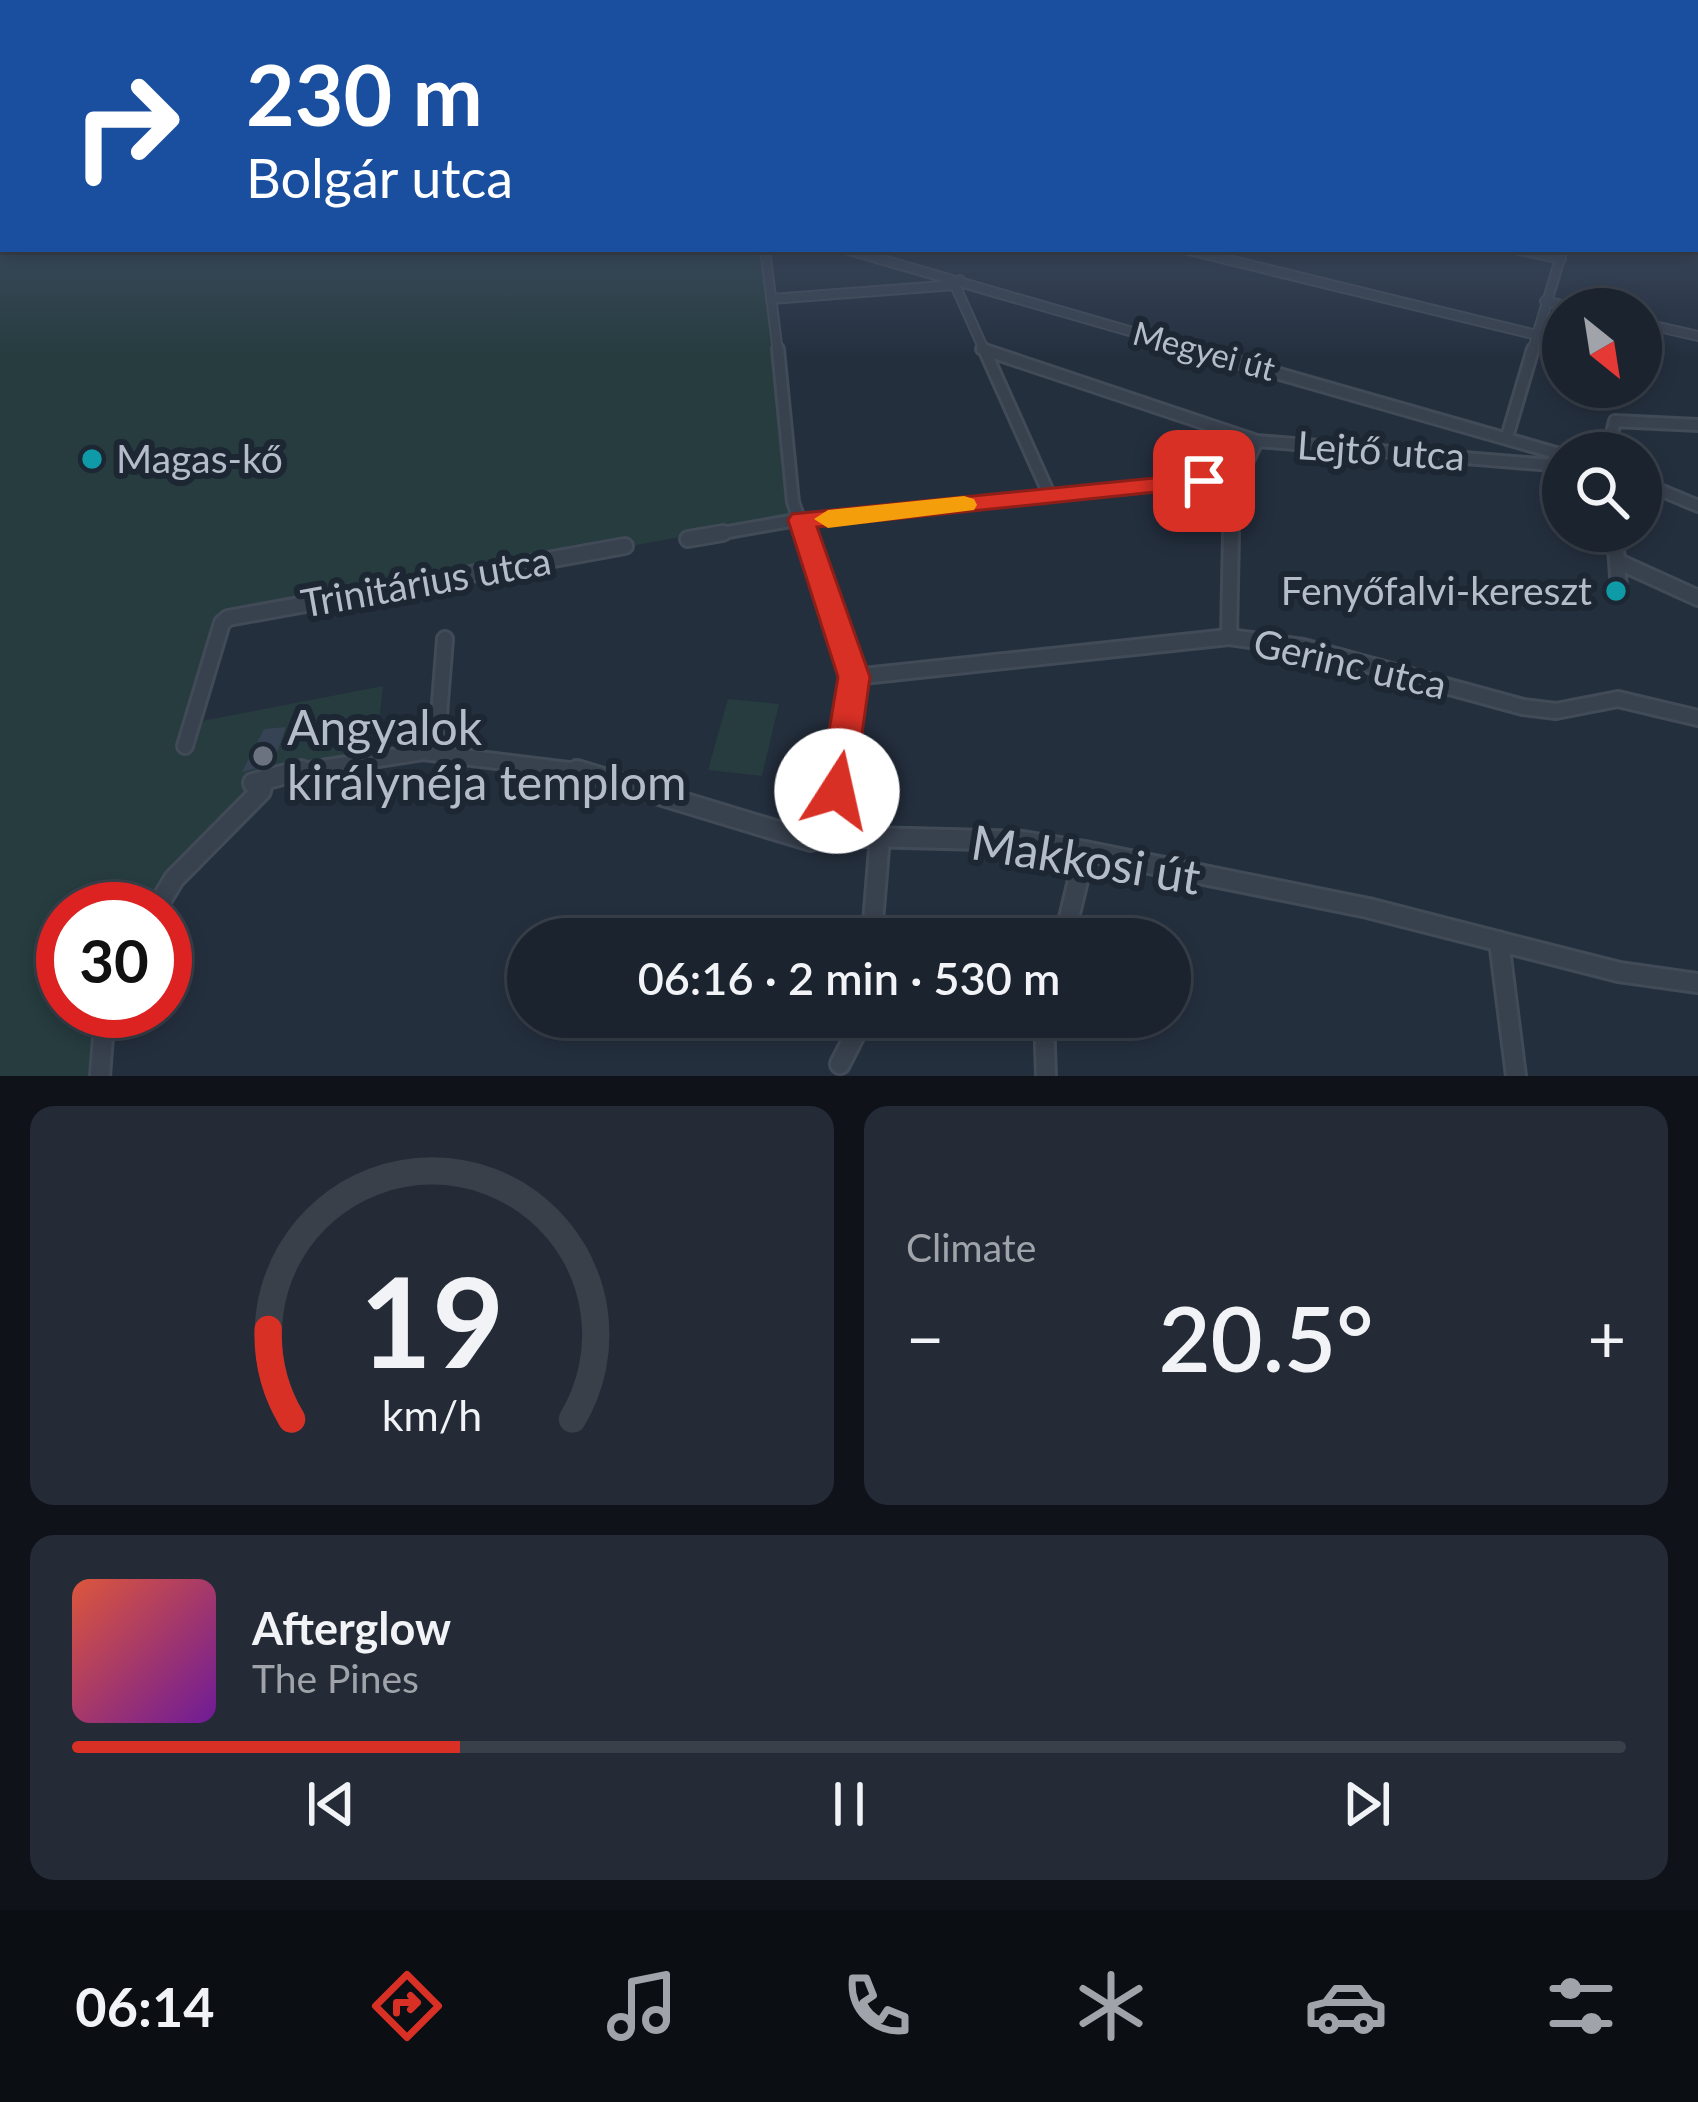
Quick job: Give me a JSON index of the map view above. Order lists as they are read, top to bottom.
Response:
{
  "streets": {
    "street": [
      "Megyei út",
      "Lejtő utca",
      "Trinitárius utca",
      "Gerinc utca",
      "Makkosi út"
    ]
  },
  "crossings": [
    ["Lejtő utca", "Gerinc utca"]
  ],
  "places": ["Magas-kő", "Fenyőfalvi-kereszt", "Angyalok királynéja templom"],
  "north": "bottom right",
  "page": {
    "turn": ["230 m", "Bolgár utca"],
    "limit": "30",
    "trip": "06:16 · 2 min · 530 m",
    "tile": "Climate",
    "heat": ["−", "20.5°", "+"],
    "song": ["Afterglow", "The Pines"],
    "tabs": "06:14",
    "gauge": ["19", "km/h"]
  }
}
